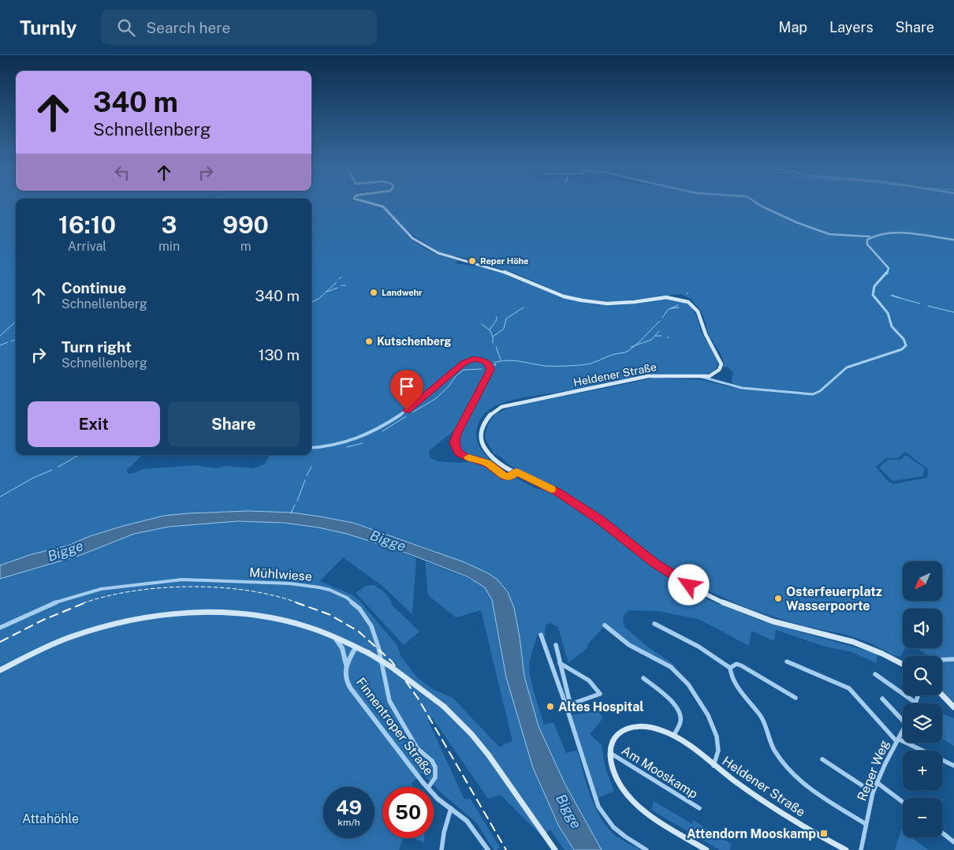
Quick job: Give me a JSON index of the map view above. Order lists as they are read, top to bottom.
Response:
{
  "streets": {
    "main road": ["Heldener Straße"],
    "street": [
      "Mühlwiese",
      "Finnentroper Straße",
      "Reper Weg",
      "Am Mooskamp"
    ]
  },
  "crossings": [
    ["Heldener Straße", "Am Mooskamp"]
  ],
  "water": ["Bigge"],
  "parks": ["Attahöhle"],
  "places": {
    "other": [
      "Reper Höhe",
      "Landwehr",
      "Kutschenberg",
      "Osterfeuerplatz Wasserpoorte",
      "Altes Hospital"
    ],
    "transit": ["Attendorn Mooskamp"]
  },
  "north": "bottom left",
  "page": {
    "header": "Turnly",
    "search": "Search here",
    "nav": ["Map", "Layers", "Share"],
    "turn": ["340 m", "Schnellenberg"],
    "eta": [
      "16:10",
      "Arrival",
      "3",
      "min",
      "990",
      "m"
    ],
    "list": [
      {
        "name": "Continue",
        "note": "Schnellenberg",
        "value": "340 m"
      },
      {
        "name": "Turn right",
        "note": "Schnellenberg",
        "value": "130 m"
      }
    ],
    "buttons": ["Exit", "Share"],
    "map_buttons": ["+", "−"],
    "speed": "49 km/h",
    "limit": "50"
  }
}
